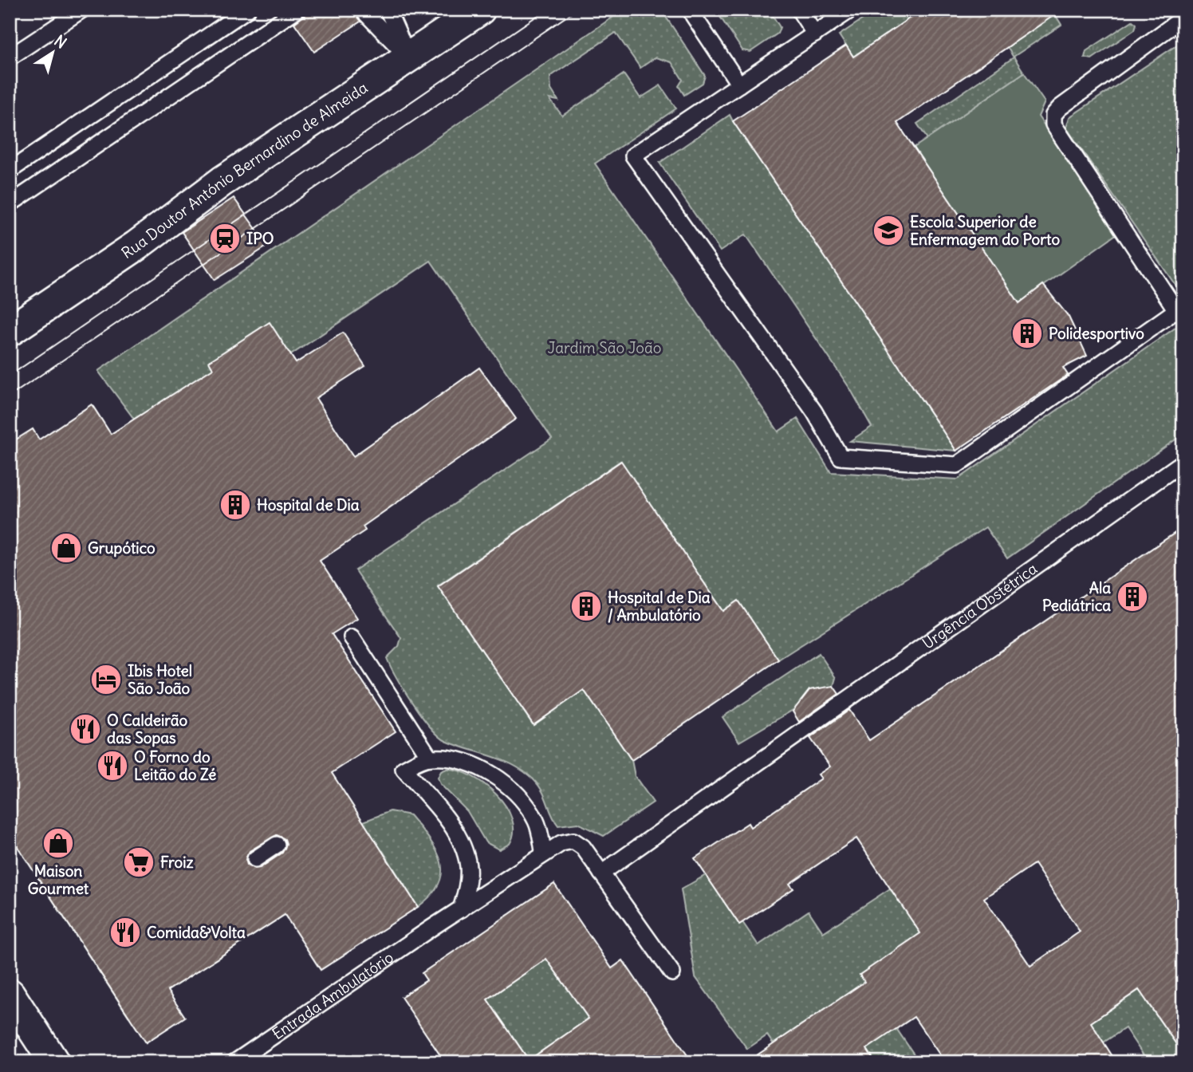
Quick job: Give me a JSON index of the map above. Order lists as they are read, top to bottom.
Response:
{
  "streets": {
    "street": ["Rua Doutor António Bernardino de Almeida"],
    "lane": ["Urgência Obstétrica", "Entrada Ambulatório"]
  },
  "crossings": [
    ["Urgência Obstétrica", "Entrada Ambulatório"]
  ],
  "parks": ["Jardim São João"],
  "places": {
    "school or university": ["Escola Superior de Enfermagem do Porto"],
    "station": ["IPO"],
    "building": [
      "Polidesportivo",
      "Hospital de Dia",
      "Ala Pediátrica",
      "Hospital de Dia / Ambulatório"
    ],
    "shop": ["Grupótico", "Maison Gourmet"],
    "hotel": ["Ibis Hotel São João"],
    "restaurant": ["O Caldeirão das Sopas", "O Forno do Leitão do Zé", "Comida&Volta"],
    "supermarket": ["Froiz"]
  },
  "north": "top right"
}
